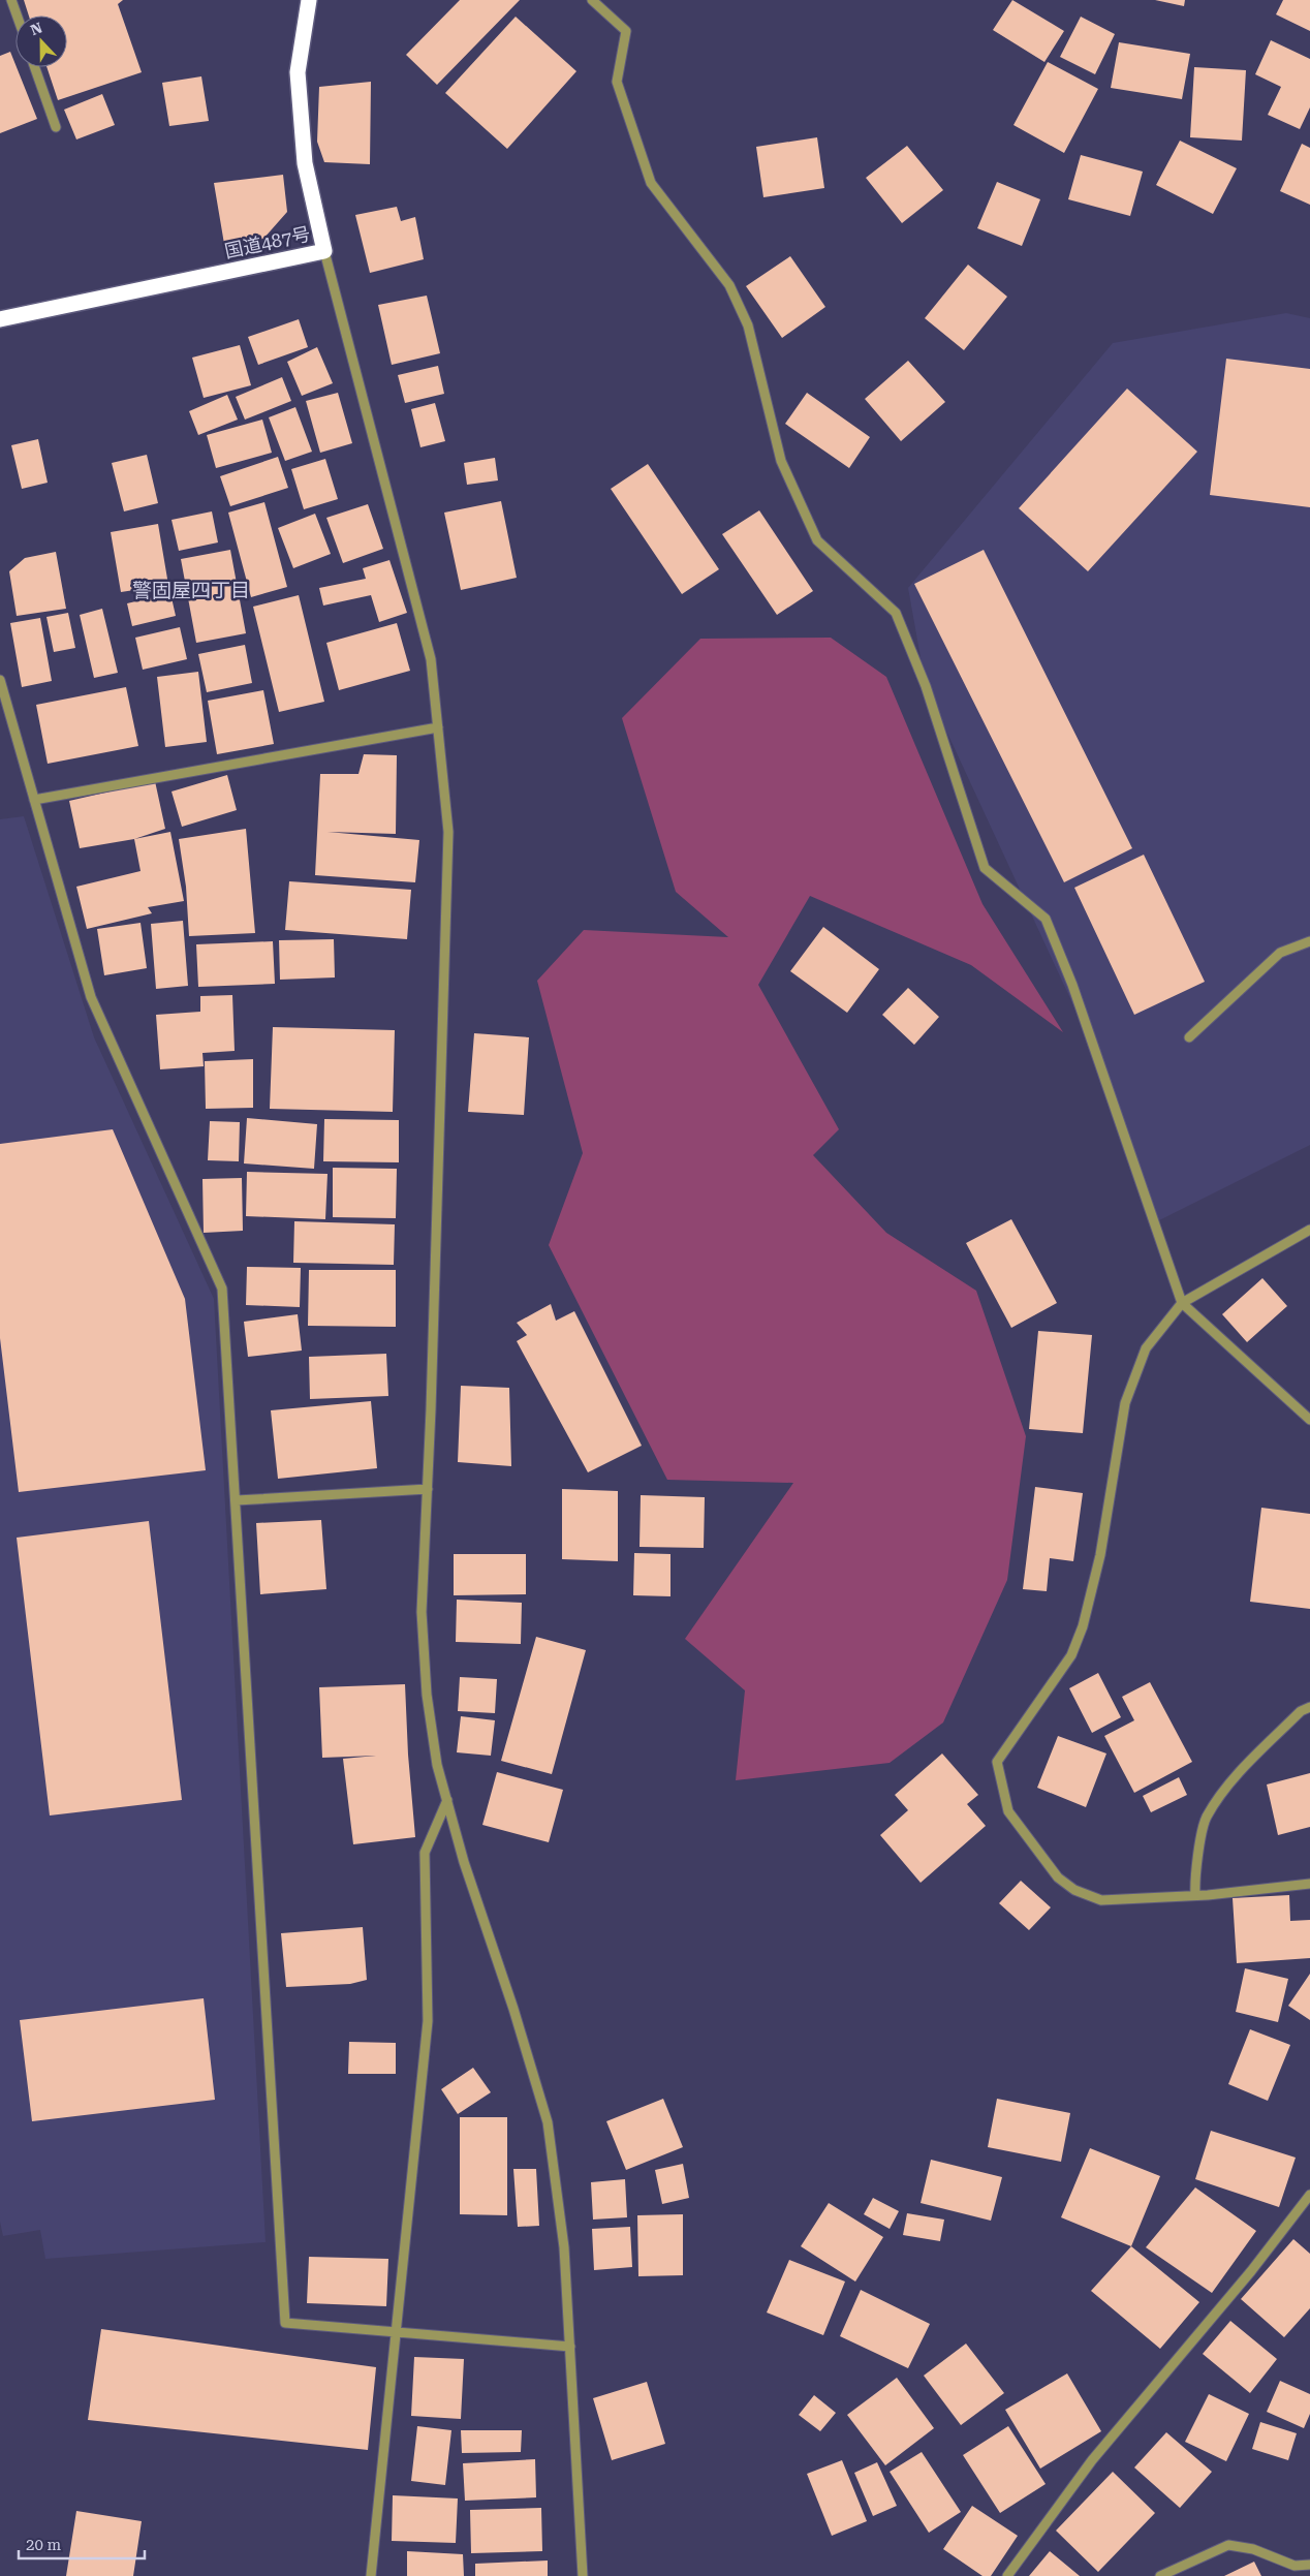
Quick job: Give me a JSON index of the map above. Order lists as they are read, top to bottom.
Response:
{
  "streets": {
    "highway": ["国道487号"]
  },
  "districts": ["警固屋四丁目"],
  "scale_bar": "20 m",
  "north": "top"
}
